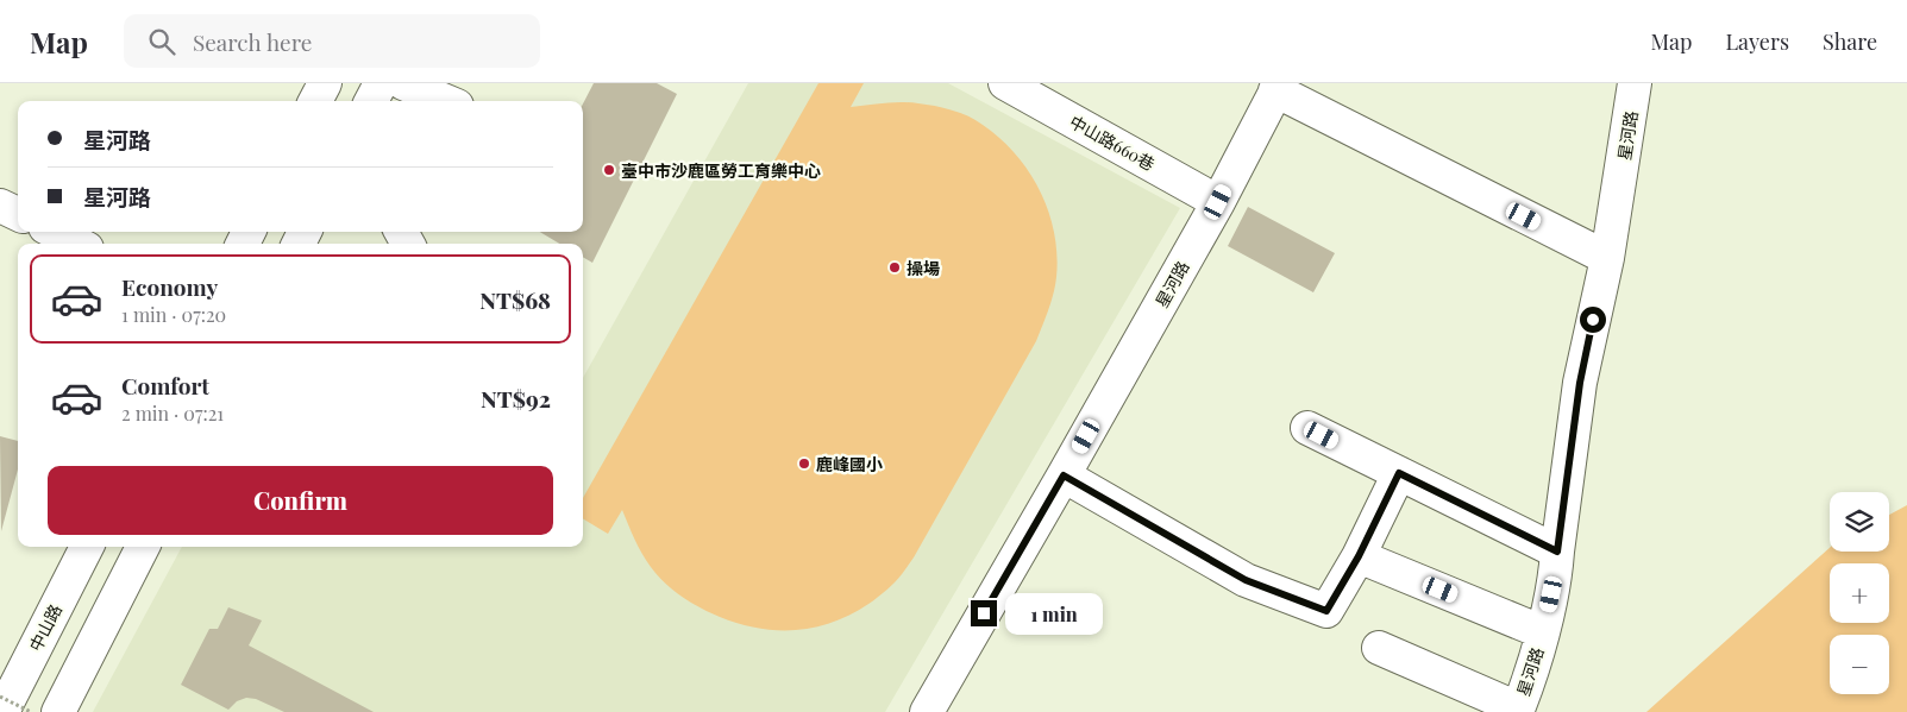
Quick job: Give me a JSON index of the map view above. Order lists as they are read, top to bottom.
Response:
{
  "streets": {
    "street": ["星河路", "中山路660巷", "中山路"]
  },
  "crossings": [
    ["星河路", "中山路660巷"]
  ],
  "places": ["臺中市沙鹿區勞工育樂中心", "操場", "鹿峰國小"],
  "page": {
    "header": "Map",
    "search": "Search here",
    "nav": ["Map", "Layers", "Share"],
    "banner": ["星河路", "星河路"],
    "list": [
      {
        "name": "Economy",
        "note": "1 min · 07:20",
        "value": "NT$68"
      },
      {
        "name": "Comfort",
        "note": "2 min · 07:21",
        "value": "NT$92"
      }
    ],
    "buttons": "Confirm",
    "map_buttons": ["+", "−"],
    "bubble": "1 min"
  }
}
